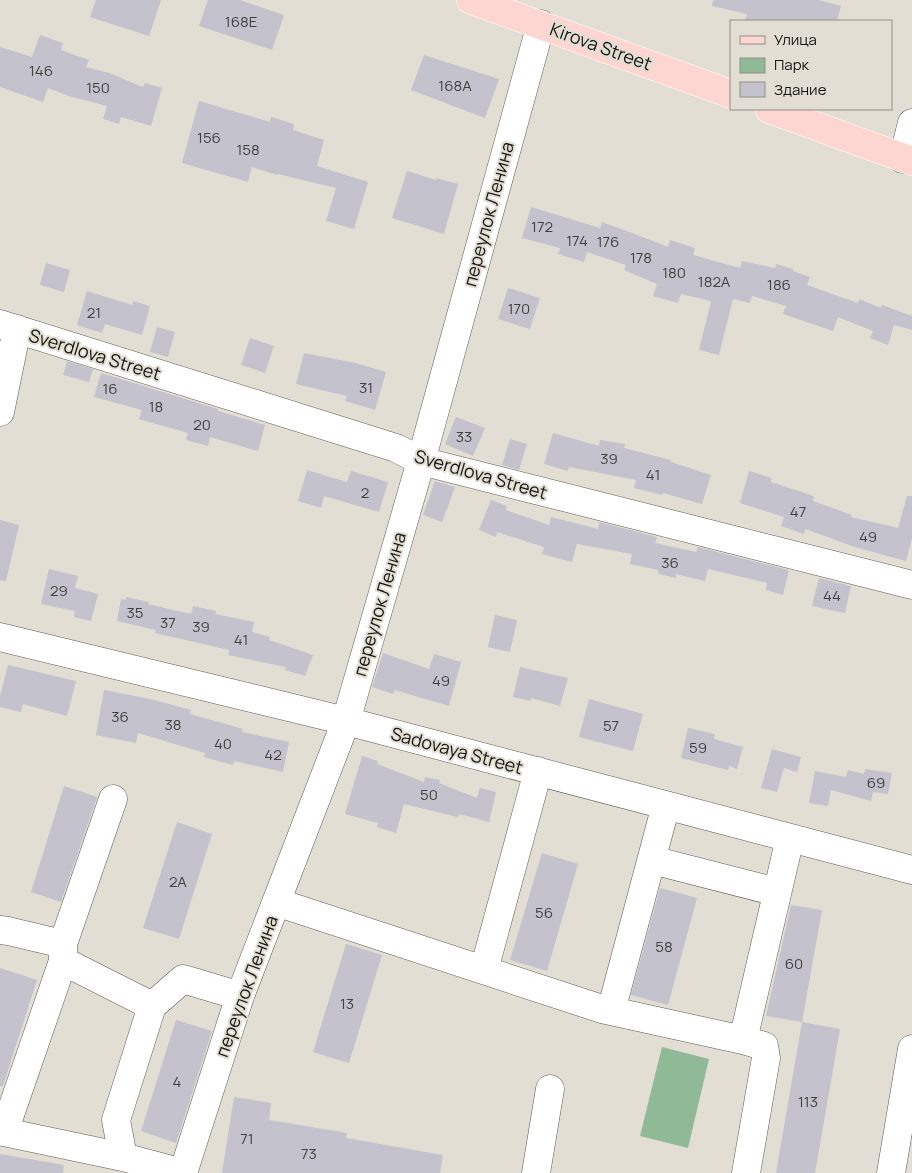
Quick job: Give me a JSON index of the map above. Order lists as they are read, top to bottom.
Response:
{
  "streets": {
    "main road": ["Kirova Street"],
    "street": ["переулок Ленина", "Sverdlova Street", "Sadovaya Street"]
  },
  "crossings": [
    ["Kirova Street", "переулок Ленина"],
    ["переулок Ленина", "Sverdlova Street"],
    ["переулок Ленина", "Sadovaya Street"]
  ],
  "house_numbers": [
    "168Е",
    "146",
    "168А",
    "150",
    "156",
    "158",
    "172",
    "174",
    "176",
    "178",
    "180",
    "182А",
    "186",
    "170",
    "21",
    "31",
    "16",
    "18",
    "20",
    "33",
    "39",
    "41",
    "2",
    "47",
    "49",
    "36",
    "29",
    "44",
    "35",
    "37",
    "39",
    "41",
    "49",
    "36",
    "38",
    "57",
    "40",
    "59",
    "42",
    "69",
    "50",
    "2А",
    "56",
    "58",
    "60",
    "13",
    "4",
    "113",
    "71",
    "73"
  ],
  "legend": ["Улица", "Парк", "Здание"]
}
